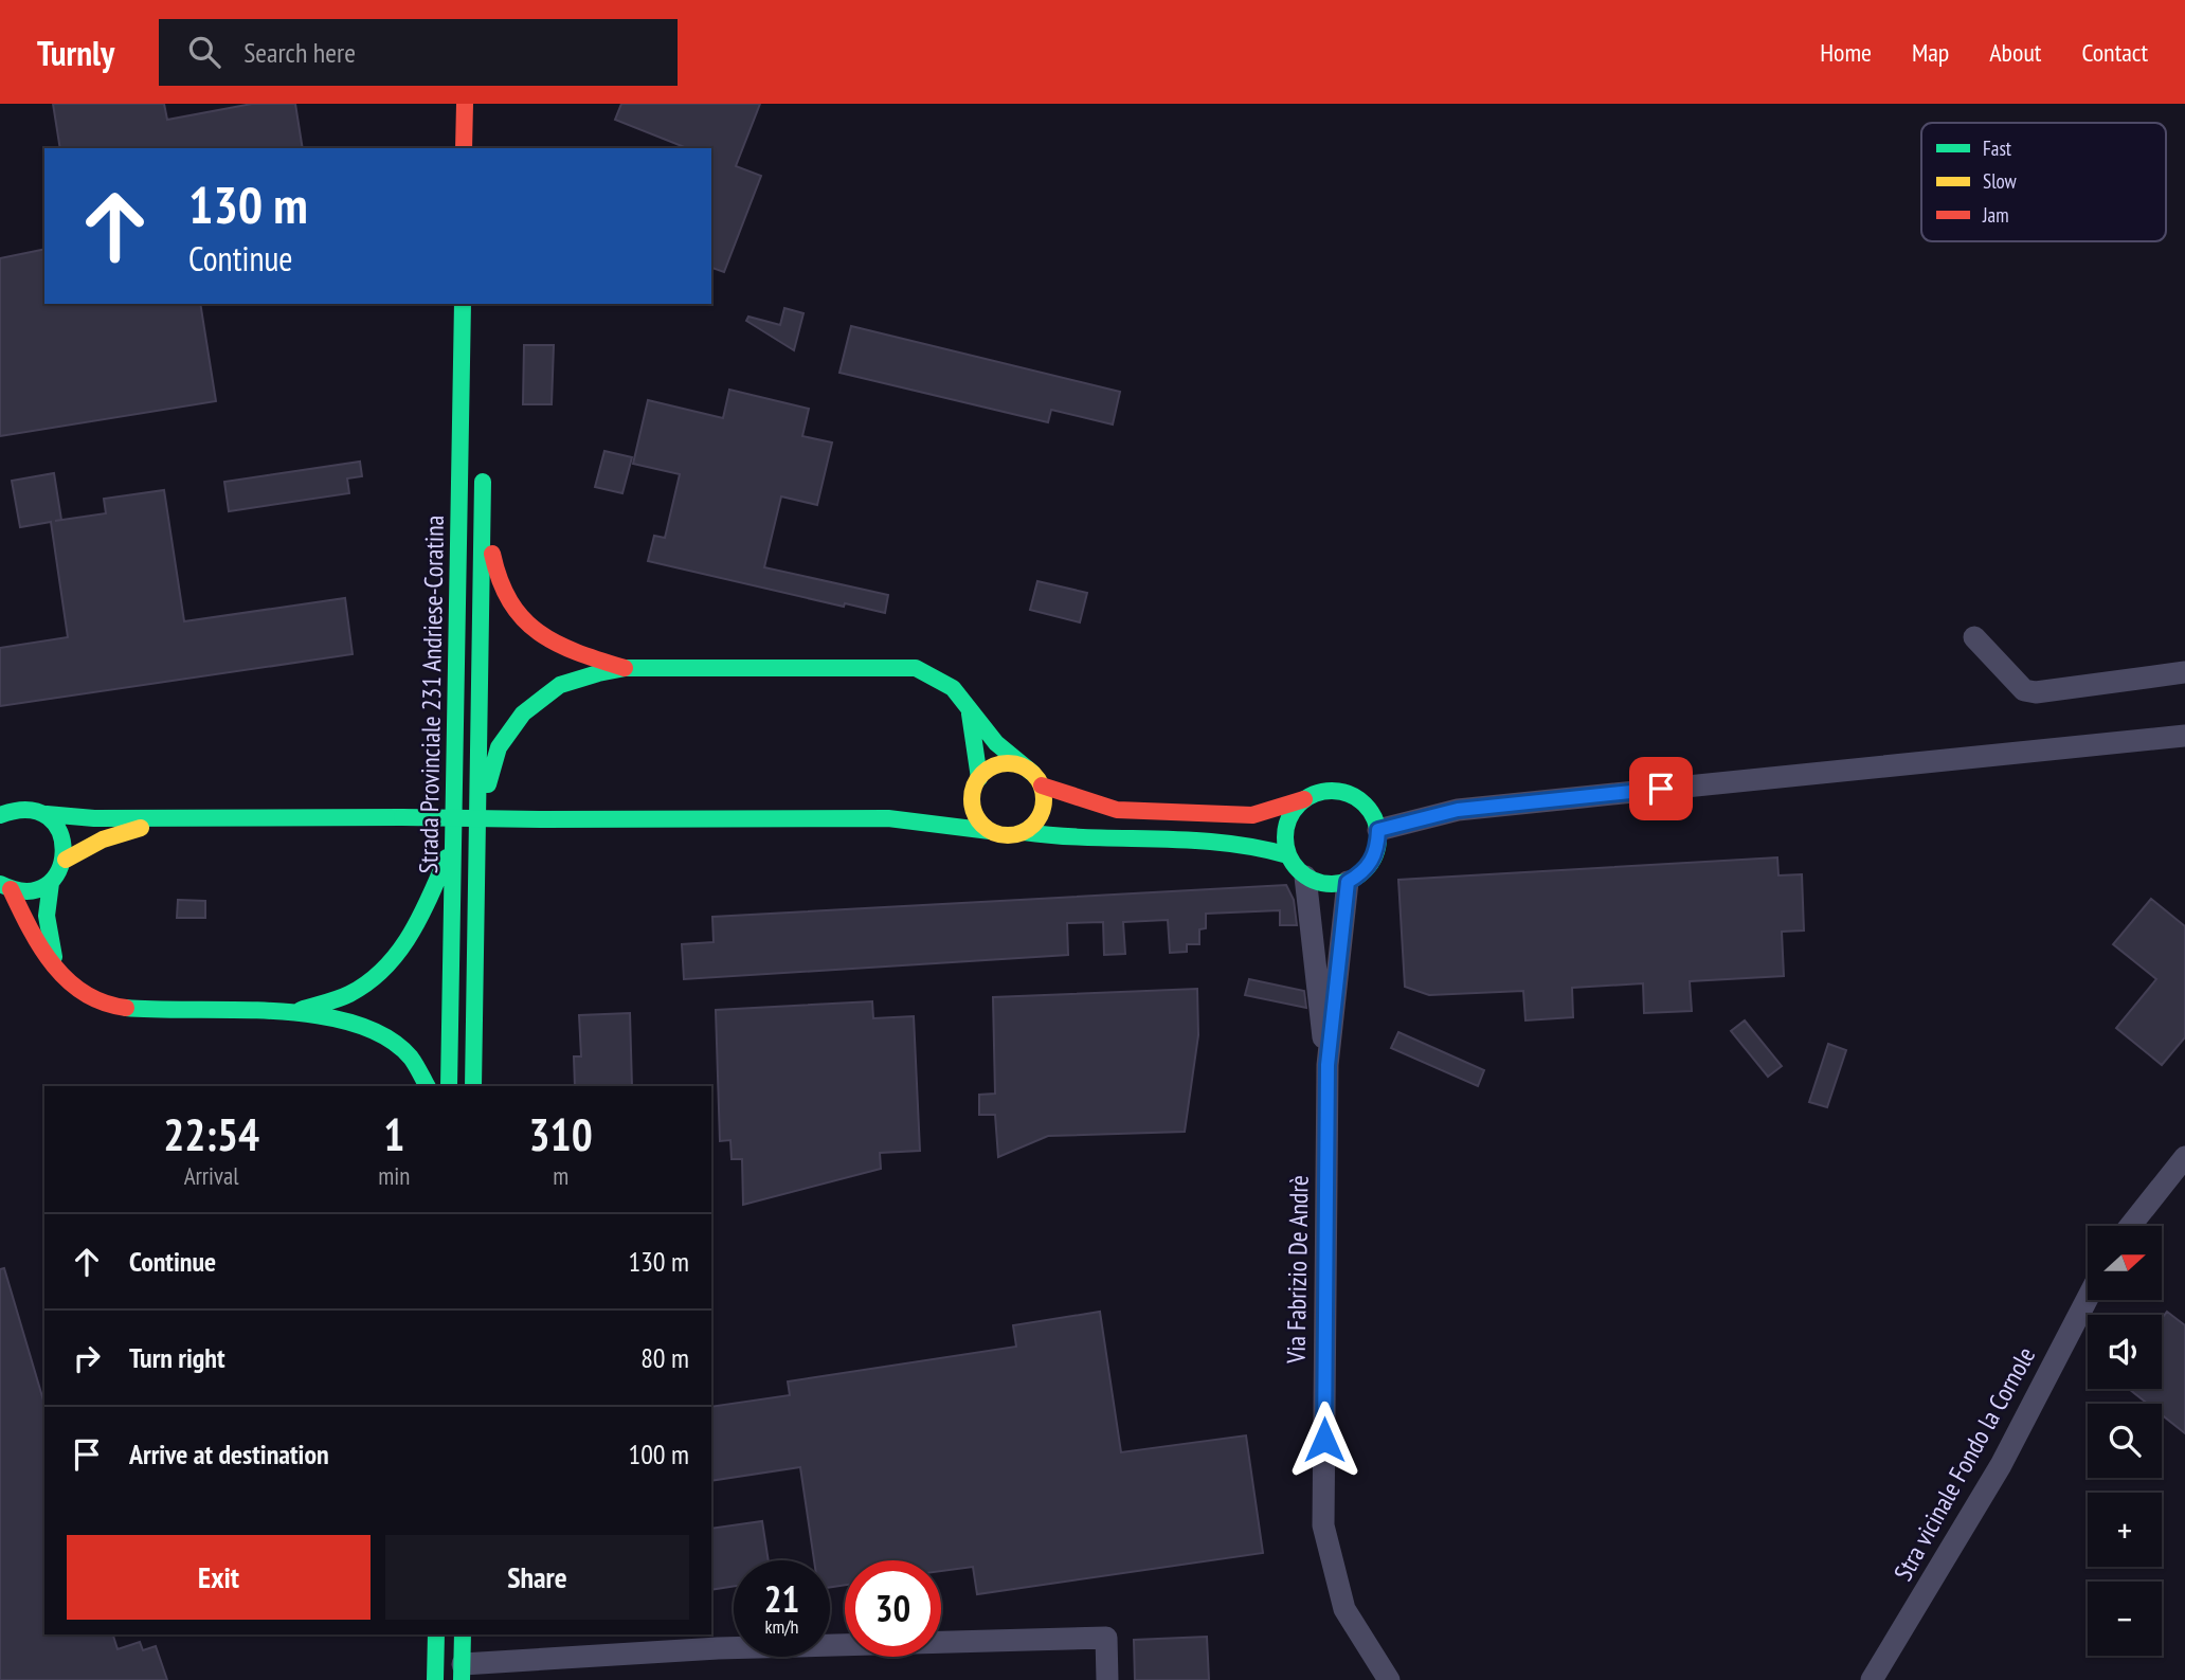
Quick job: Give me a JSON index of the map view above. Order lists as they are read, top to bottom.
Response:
{
  "streets": {
    "main road": ["Strada Provinciale 231 Andriese-Coratina"],
    "street": ["Via Fabrizio De Andrè", "Stra vicinale Fondo la Cornole"]
  },
  "legend": ["Fast", "Slow", "Jam"],
  "north": "right",
  "page": {
    "header": "Turnly",
    "search": "Search here",
    "nav": [
      "Home",
      "Map",
      "About",
      "Contact"
    ],
    "turn": ["130 m", "Continue"],
    "eta": [
      "22:54",
      "Arrival",
      "1",
      "min",
      "310",
      "m"
    ],
    "list": [
      {
        "name": "Continue",
        "value": "130 m"
      },
      {
        "name": "Turn right",
        "value": "80 m"
      },
      {
        "name": "Arrive at destination",
        "value": "100 m"
      }
    ],
    "map_buttons": ["+", "−"],
    "buttons": ["Exit", "Share"],
    "speed": "21 km/h",
    "limit": "30"
  }
}
